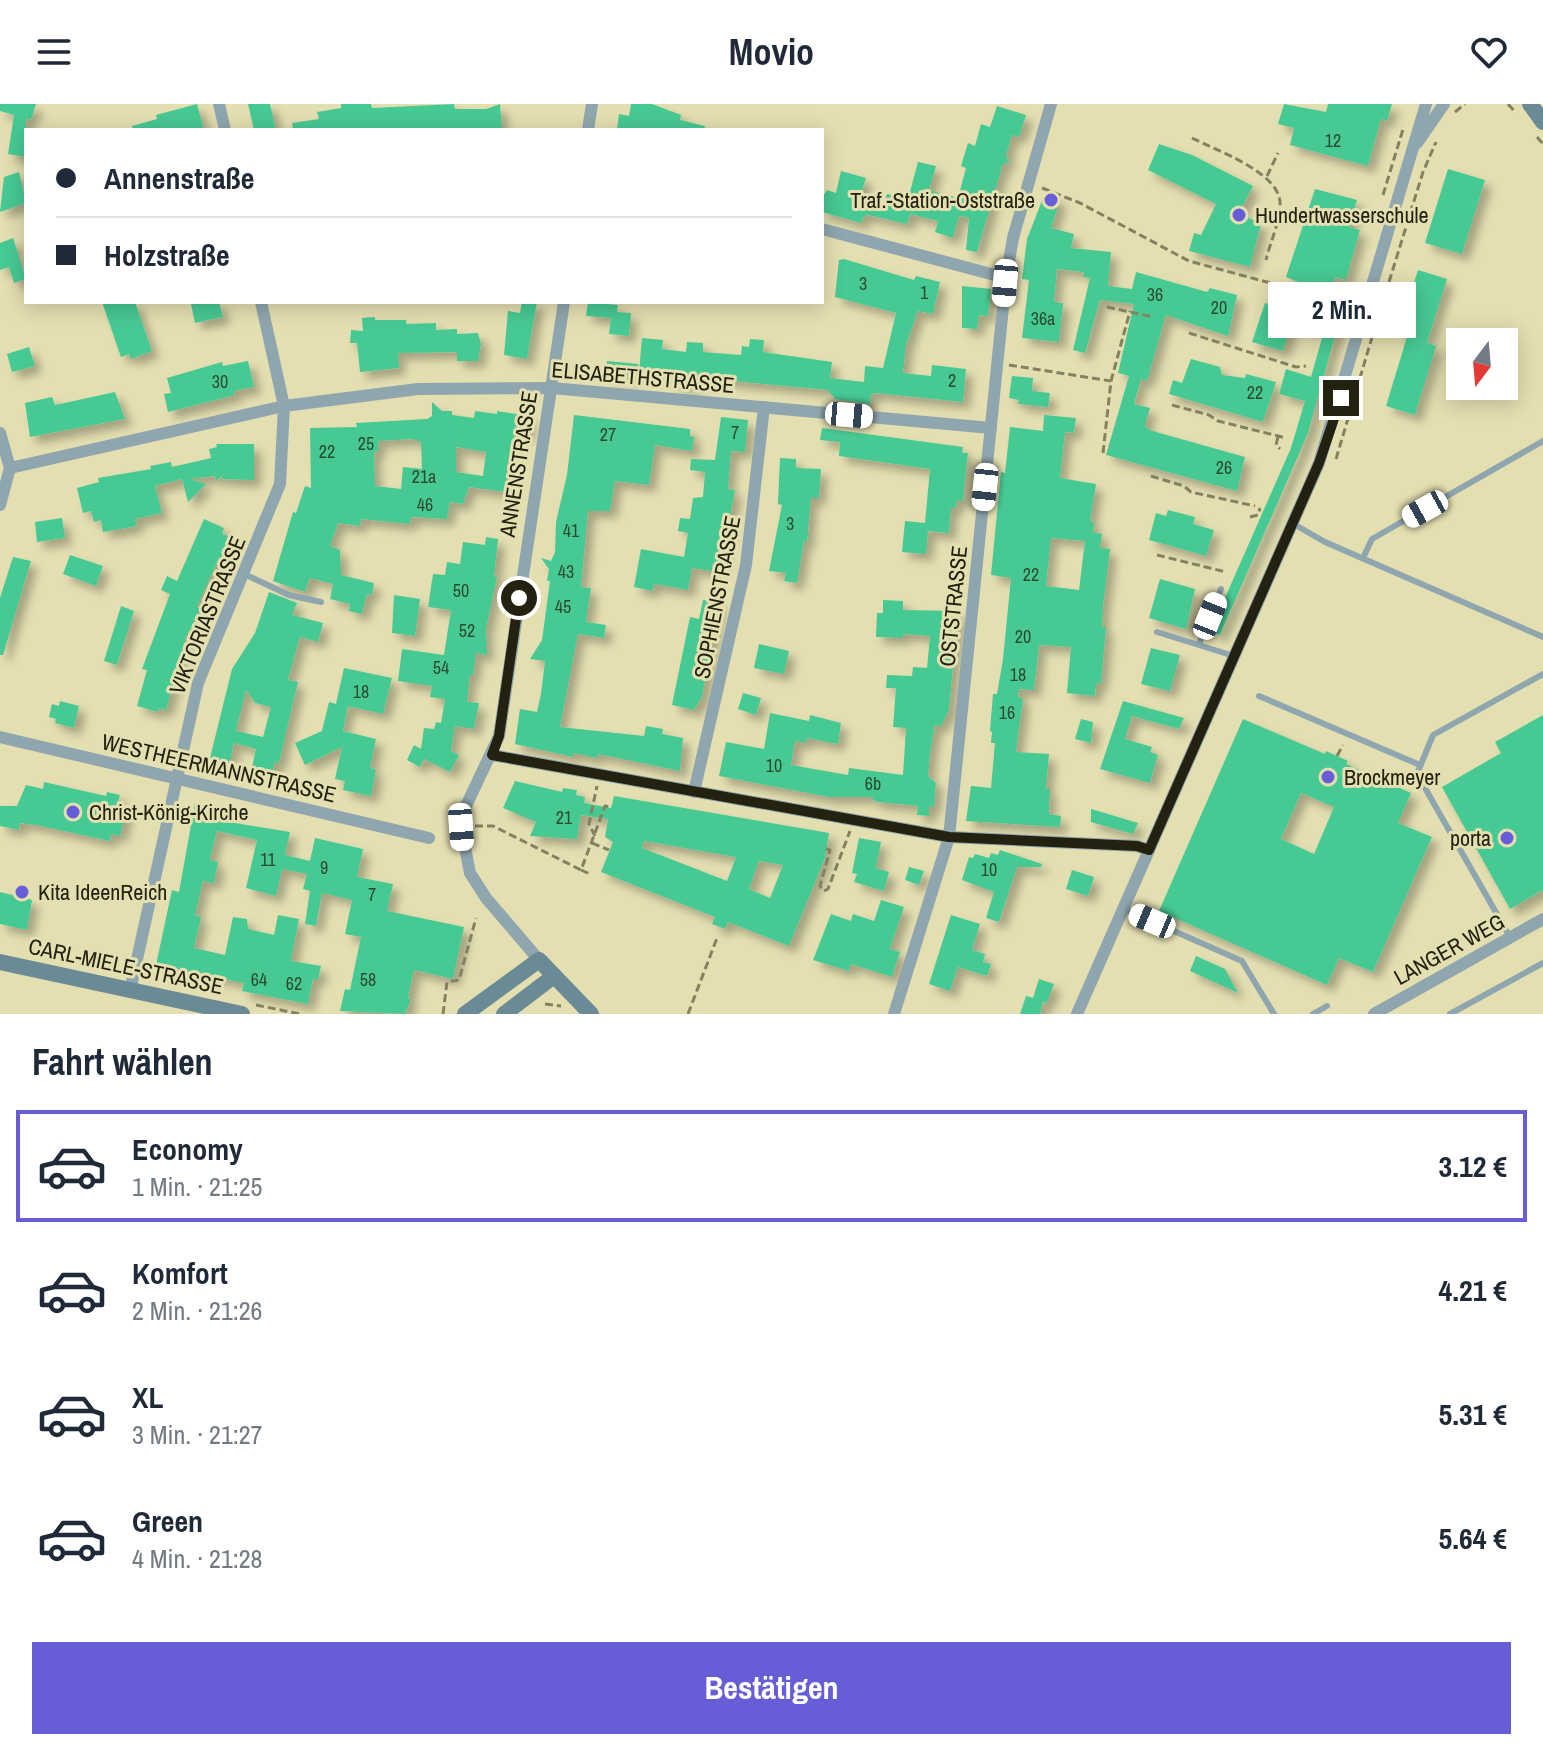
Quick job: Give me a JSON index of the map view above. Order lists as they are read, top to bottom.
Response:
{
  "streets": {
    "street": [
      "ELISABETHSTRASSE",
      "ANNENSTRASSE",
      "SOPHIENSTRASSE",
      "OSTSTRASSE",
      "VIKTORIASTRASSE",
      "WESTHEERMANNSTRASSE",
      "LANGER WEG",
      "CARL-MIELE-STRASSE"
    ]
  },
  "crossings": [
    ["ELISABETHSTRASSE", "ANNENSTRASSE"],
    ["ELISABETHSTRASSE", "SOPHIENSTRASSE"],
    ["ELISABETHSTRASSE", "OSTSTRASSE"],
    ["ELISABETHSTRASSE", "VIKTORIASTRASSE"],
    ["VIKTORIASTRASSE", "WESTHEERMANNSTRASSE"],
    ["VIKTORIASTRASSE", "CARL-MIELE-STRASSE"]
  ],
  "places": [
    "Traf.-Station-Oststraße",
    "Hundertwasserschule",
    "Brockmeyer",
    "Christ-König-Kirche",
    "porta",
    "Kita IdeenReich"
  ],
  "house_numbers": [
    "12",
    "3",
    "1",
    "36",
    "20",
    "36a",
    "2",
    "30",
    "22",
    "7",
    "27",
    "25",
    "22",
    "26",
    "21a",
    "46",
    "3",
    "41",
    "43",
    "22",
    "50",
    "45",
    "52",
    "20",
    "54",
    "18",
    "18",
    "16",
    "10",
    "6b",
    "21",
    "11",
    "9",
    "10",
    "7",
    "64",
    "58",
    "62"
  ],
  "north": "bottom",
  "page": {
    "header": "Movio",
    "banner": ["Annenstraße", "Holzstraße"],
    "bubble": "2 Min.",
    "heading": "Fahrt wählen",
    "list": [
      {
        "name": "Economy",
        "note": "1 Min. · 21:25",
        "value": "3.12 €"
      },
      {
        "name": "Komfort",
        "note": "2 Min. · 21:26",
        "value": "4.21 €"
      },
      {
        "name": "XL",
        "note": "3 Min. · 21:27",
        "value": "5.31 €"
      },
      {
        "name": "Green",
        "note": "4 Min. · 21:28",
        "value": "5.64 €"
      }
    ],
    "buttons": "Bestätigen"
  }
}
